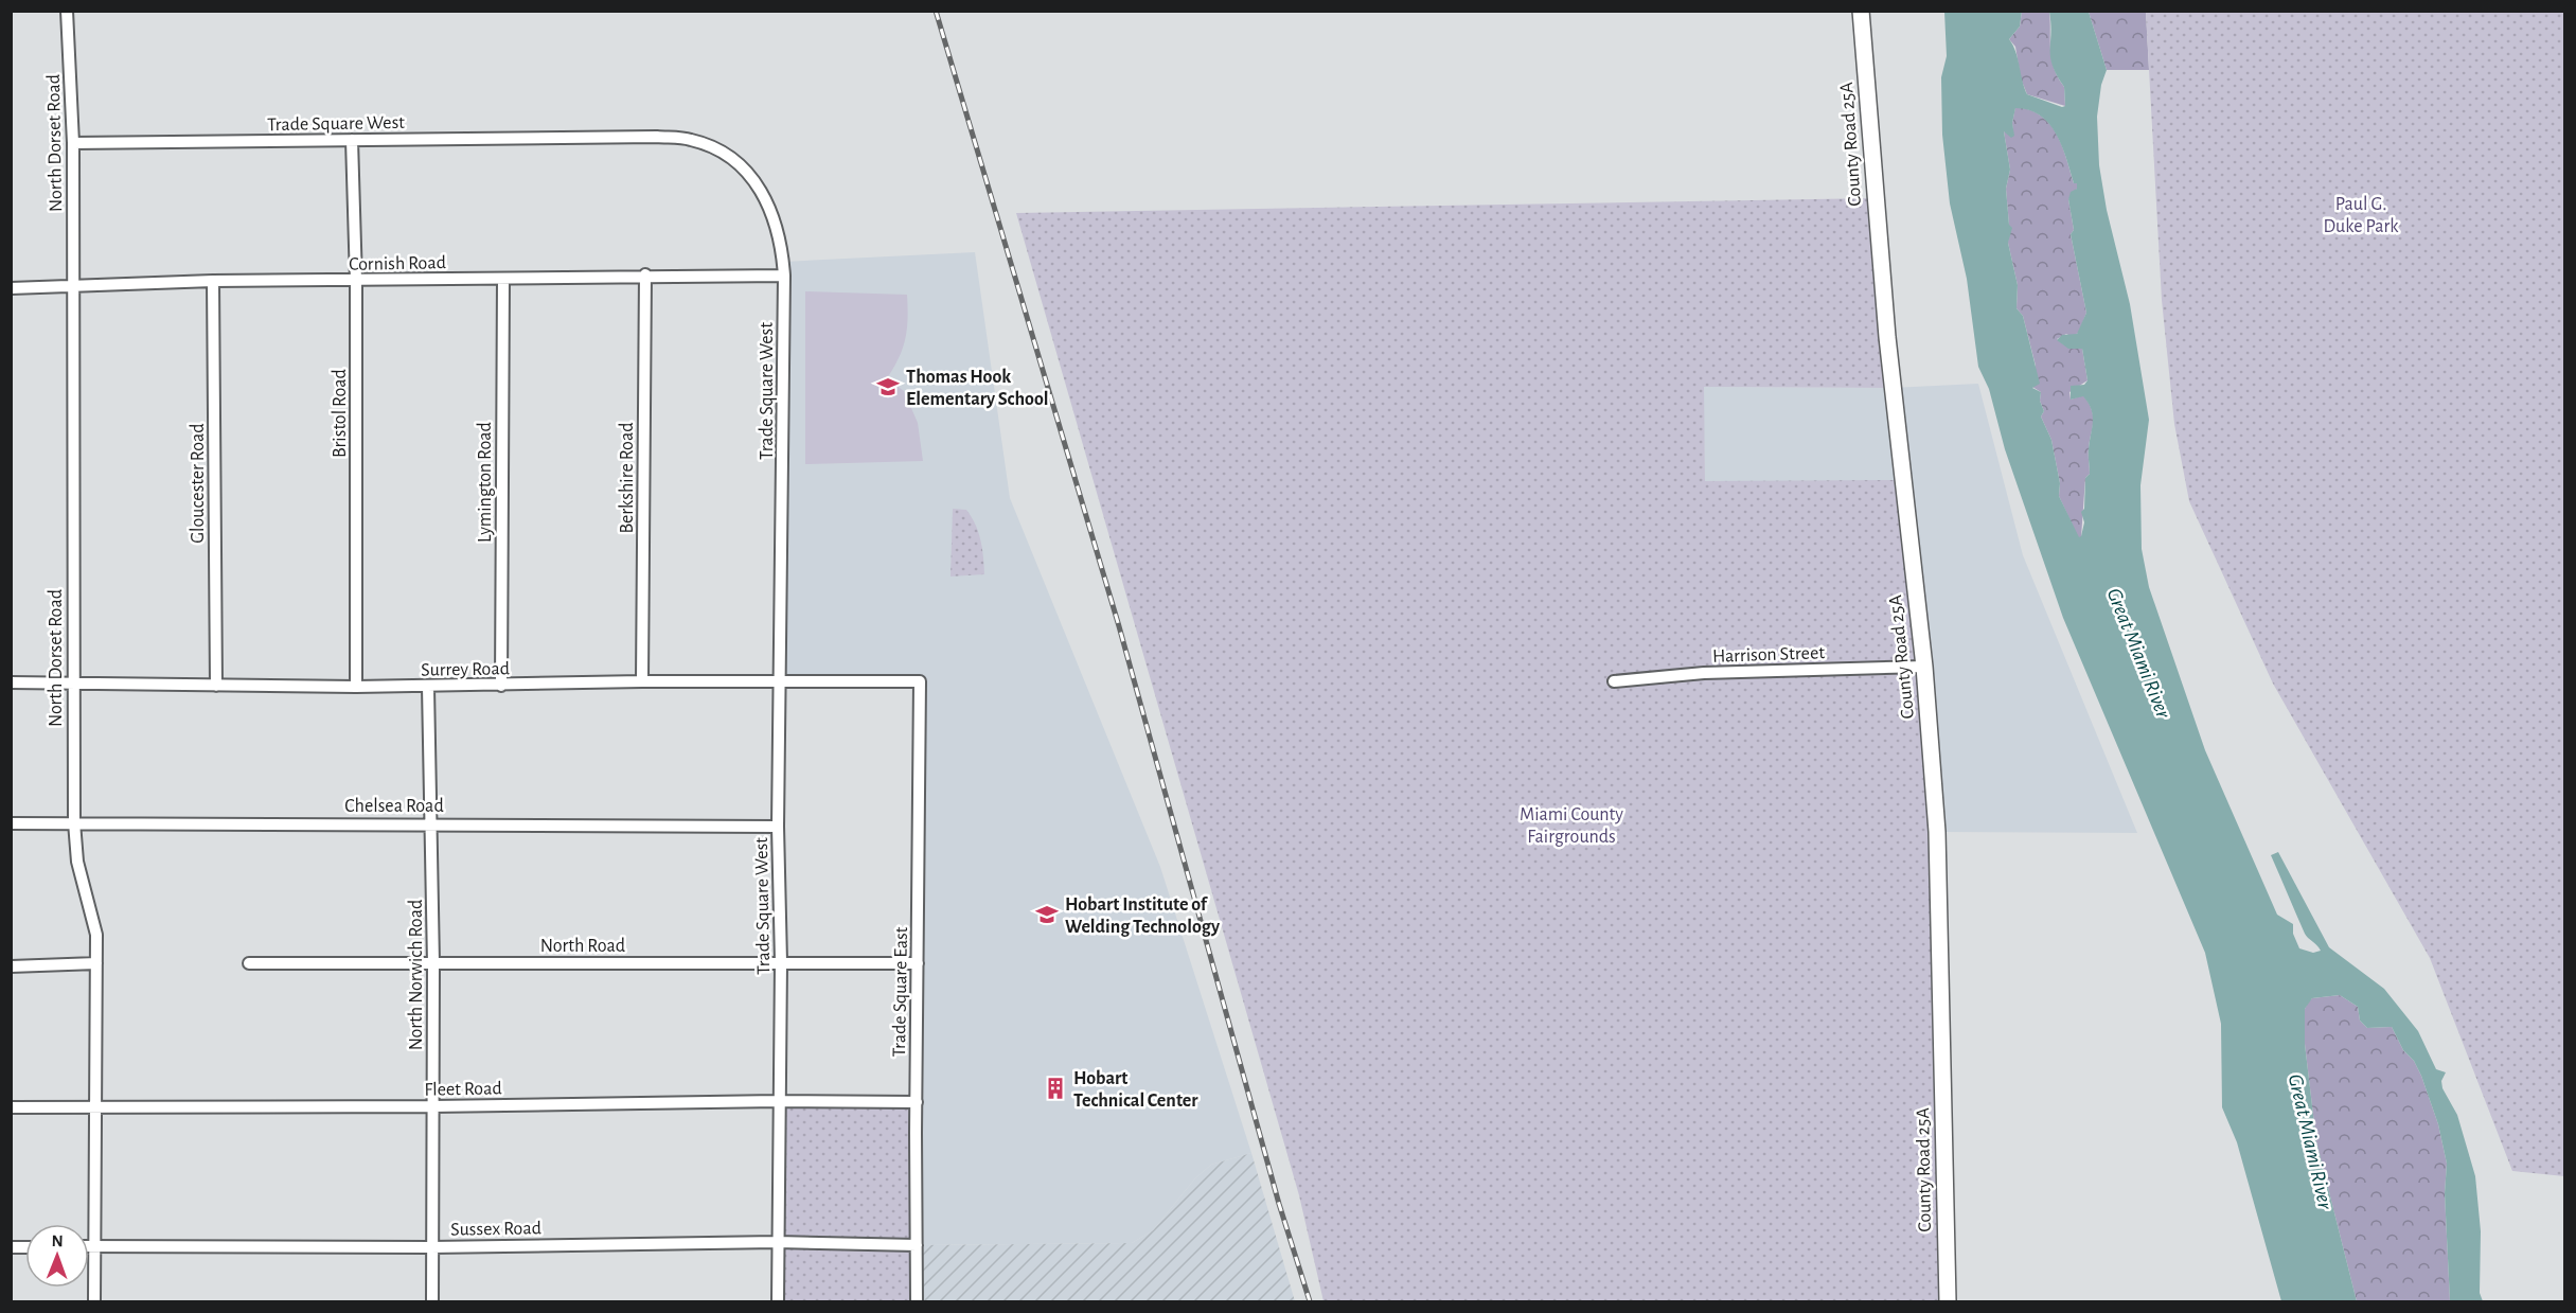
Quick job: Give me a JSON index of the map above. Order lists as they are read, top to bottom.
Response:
{
  "streets": {
    "main road": ["County Road 25A"],
    "street": [
      "Trade Square West",
      "North Dorset Road",
      "Cornish Road",
      "Bristol Road",
      "Berkshire Road",
      "Lymington Road",
      "Gloucester Road",
      "Harrison Street",
      "Surrey Road",
      "Chelsea Road",
      "North Road",
      "North Norwich Road",
      "Trade Square East",
      "Fleet Road",
      "Sussex Road"
    ]
  },
  "crossings": [
    ["Trade Square West", "North Dorset Road"],
    ["Trade Square West", "Cornish Road"],
    ["Trade Square West", "Bristol Road"],
    ["Trade Square West", "Surrey Road"],
    ["Trade Square West", "Chelsea Road"],
    ["Trade Square West", "North Road"],
    ["Trade Square West", "Fleet Road"],
    ["Trade Square West", "Sussex Road"],
    ["North Dorset Road", "Cornish Road"],
    ["North Dorset Road", "Surrey Road"],
    ["North Dorset Road", "Chelsea Road"],
    ["North Dorset Road", "Fleet Road"],
    ["North Dorset Road", "Sussex Road"],
    ["County Road 25A", "Harrison Street"],
    ["Cornish Road", "Bristol Road"],
    ["Cornish Road", "Berkshire Road"],
    ["Cornish Road", "Lymington Road"],
    ["Cornish Road", "Gloucester Road"],
    ["Bristol Road", "Surrey Road"],
    ["Berkshire Road", "Surrey Road"],
    ["Lymington Road", "Surrey Road"],
    ["Gloucester Road", "Surrey Road"],
    ["Surrey Road", "North Norwich Road"],
    ["Surrey Road", "Trade Square East"],
    ["Chelsea Road", "North Norwich Road"],
    ["North Road", "North Norwich Road"],
    ["North Road", "Trade Square East"],
    ["North Norwich Road", "Fleet Road"],
    ["North Norwich Road", "Sussex Road"],
    ["Trade Square East", "Fleet Road"],
    ["Trade Square East", "Sussex Road"]
  ],
  "water": ["Great Miami River"],
  "parks": ["Paul G. Duke Park", "Miami County Fairgrounds"],
  "places": {
    "school or university": ["Thomas Hook Elementary School", "Hobart Institute of Welding Technology"],
    "building": ["Hobart Technical Center"]
  },
  "north": "top"
}
